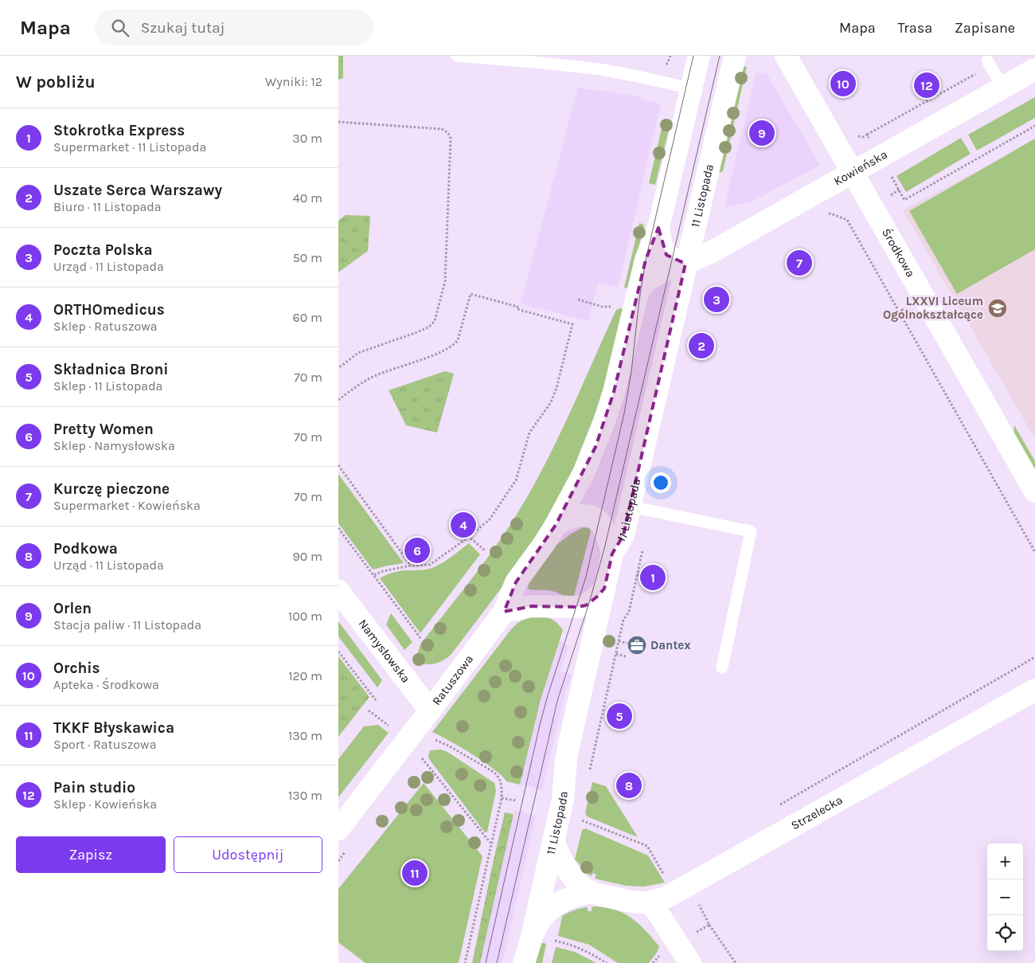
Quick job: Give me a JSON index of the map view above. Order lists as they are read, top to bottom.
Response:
{
  "streets": {
    "street": [
      "Kowieńska",
      "11 Listopada",
      "Środkowa",
      "Namysłowska",
      "Ratuszowa",
      "Strzelecka"
    ]
  },
  "crossings": [
    ["Kowieńska", "11 Listopada"],
    ["Kowieńska", "Środkowa"],
    ["11 Listopada", "Strzelecka"],
    ["Namysłowska", "Ratuszowa"]
  ],
  "places": {
    "school or university": ["LXXVI Liceum Ogólnokształcące"],
    "office": ["Dantex"]
  },
  "page": {
    "header": "Mapa",
    "search": "Szukaj tutaj",
    "nav": ["Mapa", "Trasa", "Zapisane"],
    "heading": ["W pobliżu", "Wyniki: 12"],
    "pins": [
      "10",
      "12",
      "9",
      "7",
      "3",
      "2",
      "4",
      "6",
      "1",
      "5",
      "8",
      "11"
    ],
    "list": [
      {
        "mark": "1",
        "name": "Stokrotka Express",
        "note": "Supermarket · 11 Listopada",
        "value": "30 m"
      },
      {
        "mark": "2",
        "name": "Uszate Serca Warszawy",
        "note": "Biuro · 11 Listopada",
        "value": "40 m"
      },
      {
        "mark": "3",
        "name": "Poczta Polska",
        "note": "Urząd · 11 Listopada",
        "value": "50 m"
      },
      {
        "mark": "4",
        "name": "ORTHOmedicus",
        "note": "Sklep · Ratuszowa",
        "value": "60 m"
      },
      {
        "mark": "5",
        "name": "Składnica Broni",
        "note": "Sklep · 11 Listopada",
        "value": "70 m"
      },
      {
        "mark": "6",
        "name": "Pretty Women",
        "note": "Sklep · Namysłowska",
        "value": "70 m"
      },
      {
        "mark": "7",
        "name": "Kurczę pieczone",
        "note": "Supermarket · Kowieńska",
        "value": "70 m"
      },
      {
        "mark": "8",
        "name": "Podkowa",
        "note": "Urząd · 11 Listopada",
        "value": "90 m"
      },
      {
        "mark": "9",
        "name": "Orlen",
        "note": "Stacja paliw · 11 Listopada",
        "value": "100 m"
      },
      {
        "mark": "10",
        "name": "Orchis",
        "note": "Apteka · Środkowa",
        "value": "120 m"
      },
      {
        "mark": "11",
        "name": "TKKF Błyskawica",
        "note": "Sport · Ratuszowa",
        "value": "130 m"
      },
      {
        "mark": "12",
        "name": "Pain studio",
        "note": "Sklep · Kowieńska",
        "value": "130 m"
      }
    ],
    "buttons": ["Zapisz", "Udostępnij"],
    "map_buttons": ["+", "−"]
  }
}
